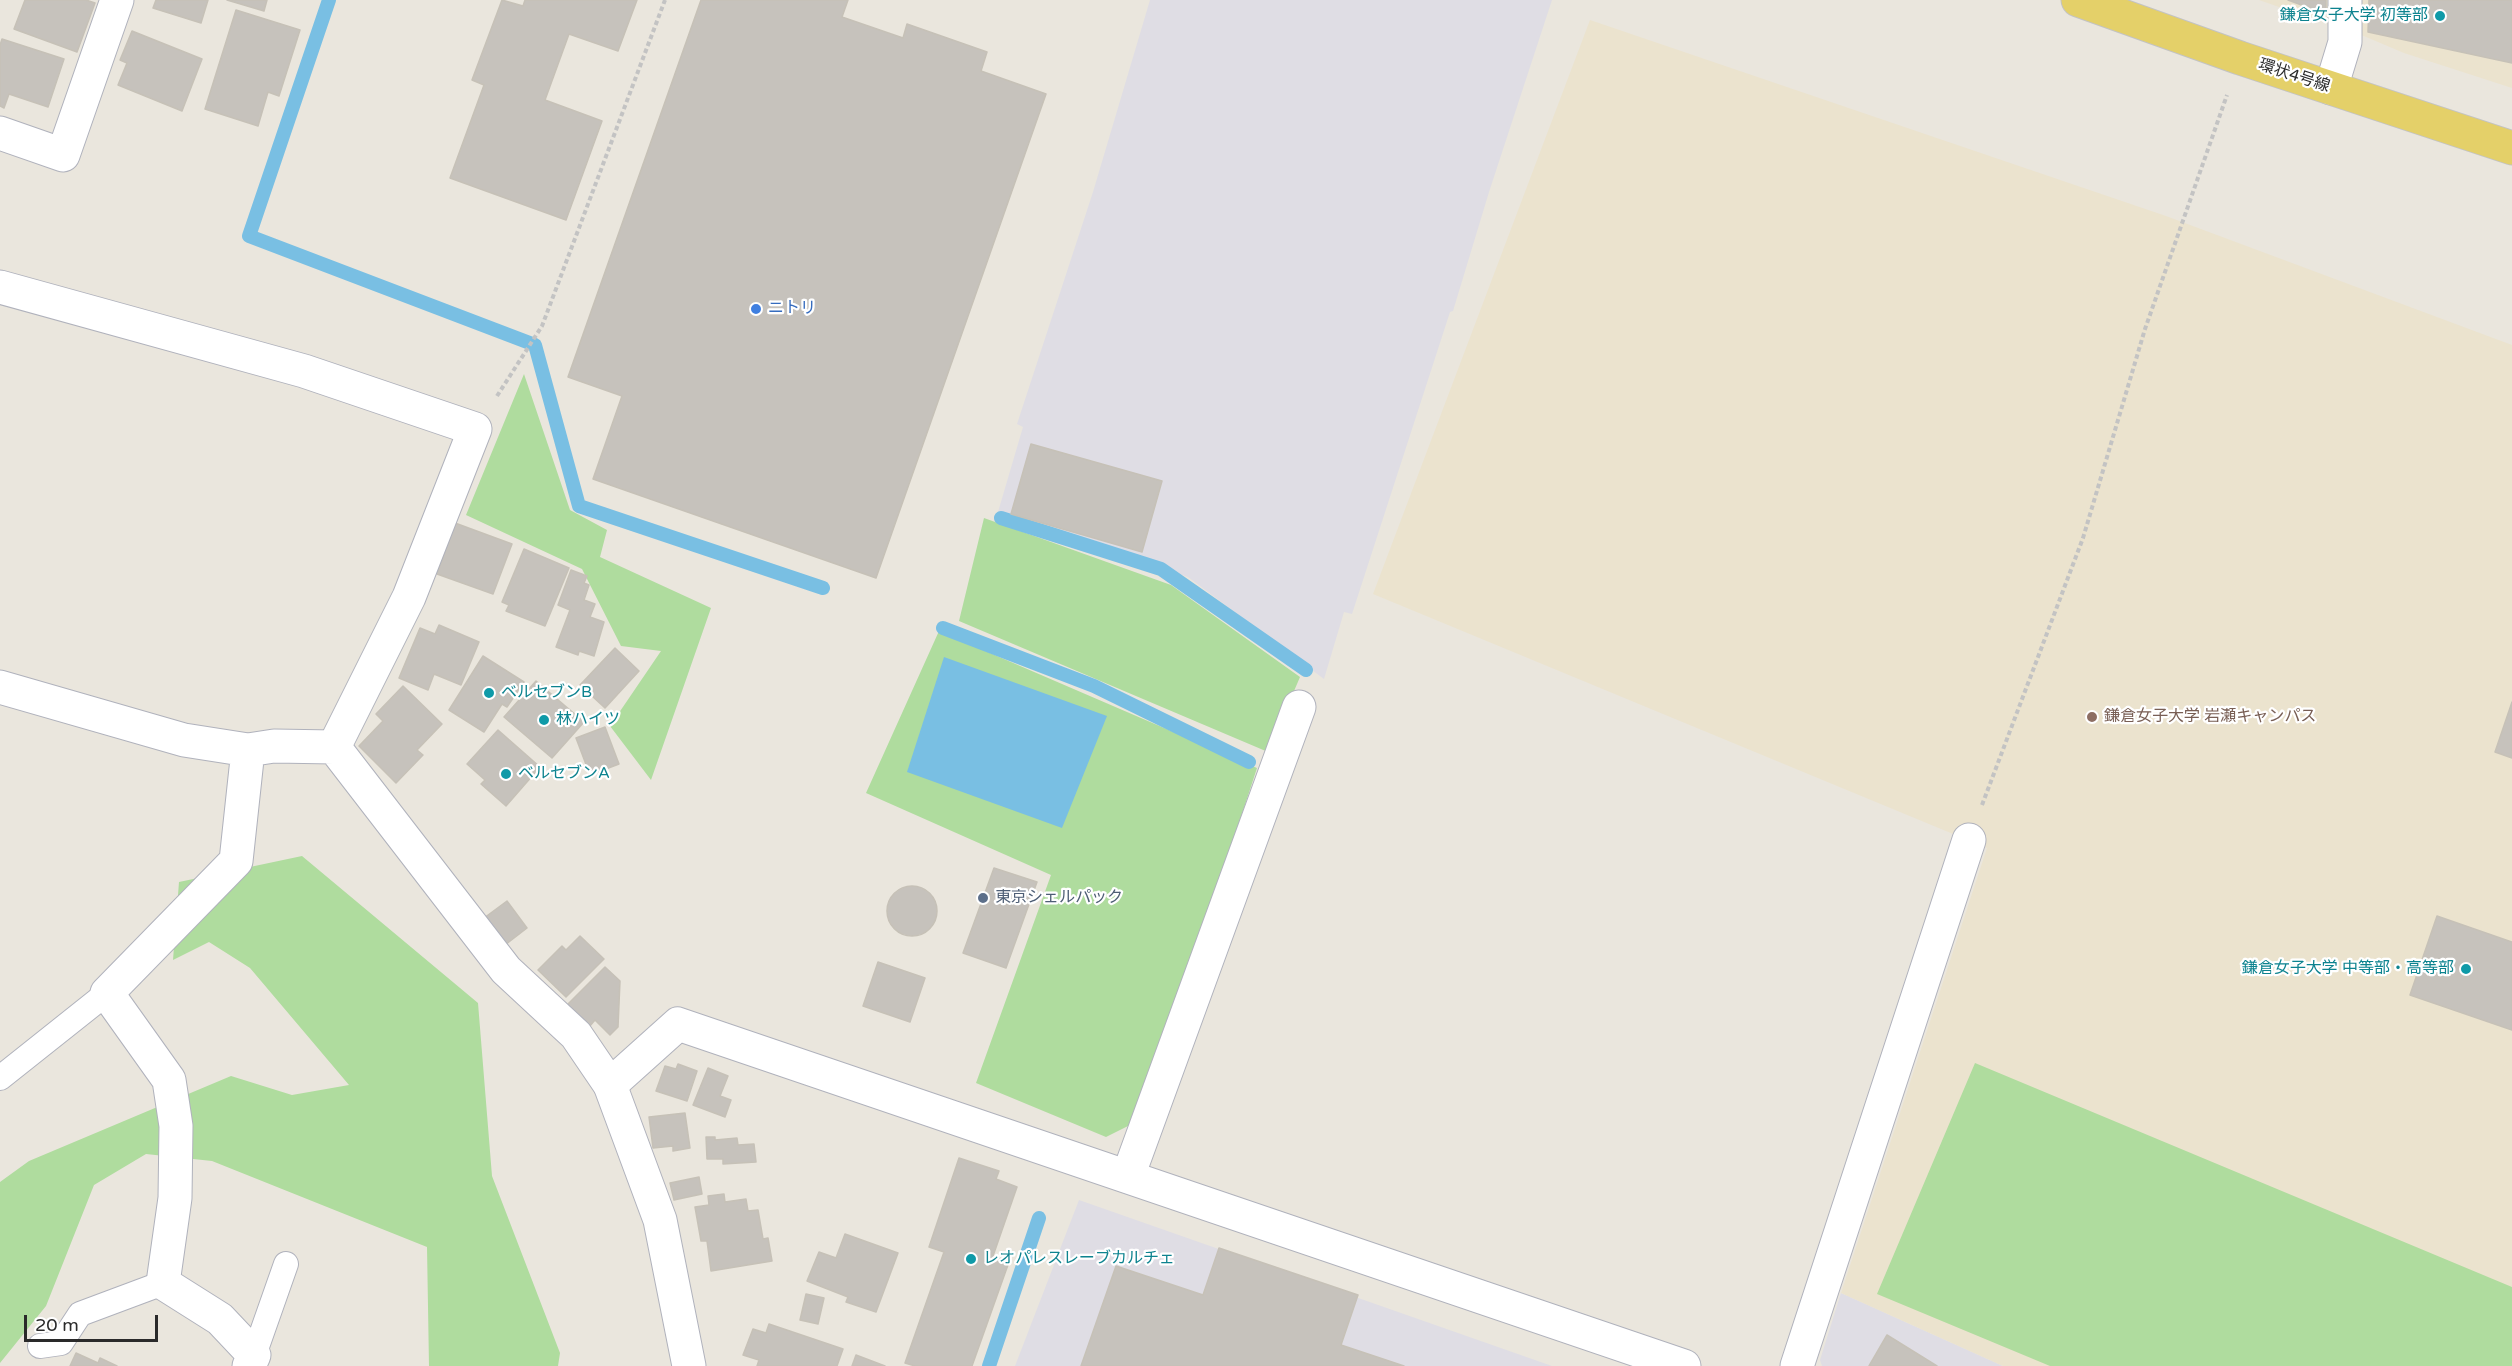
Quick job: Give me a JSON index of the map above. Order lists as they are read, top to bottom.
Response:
{
  "streets": {
    "main road": ["環状4号線"]
  },
  "places": [
    "鎌倉女子大学 初等部",
    "ニトリ",
    "ベルセブンB",
    "鎌倉女子大学 岩瀬キャンパス",
    "林ハイツ",
    "ベルセブンA",
    "東京シェルパック",
    "鎌倉女子大学 中等部・高等部",
    "レオパレスレーブカルチェ"
  ],
  "scale_bar": "20 m"
}
